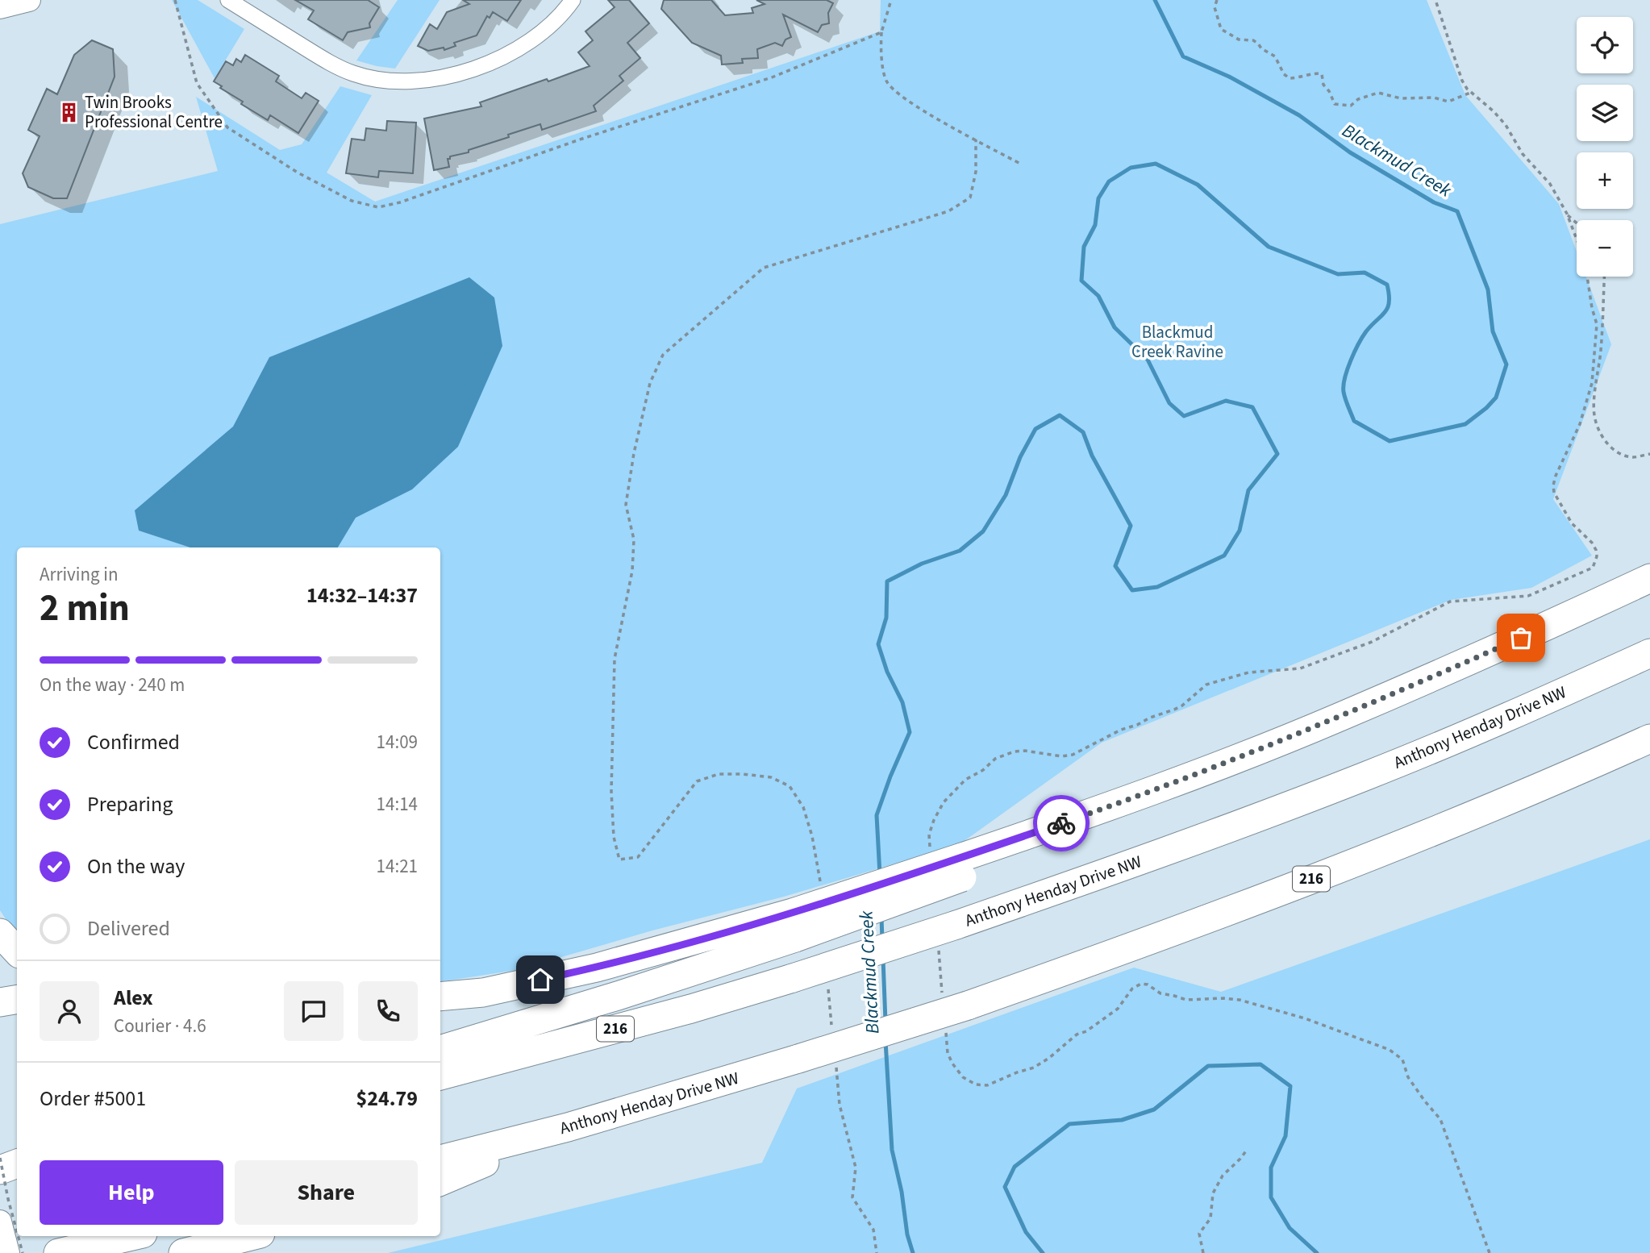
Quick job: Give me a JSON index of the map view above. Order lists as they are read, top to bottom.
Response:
{
  "streets": {
    "highway": ["Anthony Henday Drive NW", "216"]
  },
  "water": ["Blackmud Creek"],
  "parks": ["Blackmud Creek Ravine"],
  "places": {
    "building": ["Twin Brooks Professional Centre"]
  },
  "page": {
    "map_buttons": ["+", "−"],
    "heading": ["2 min", "Arriving in", "14:32–14:37"],
    "panel": [
      "Alex",
      "Courier · 4.6",
      "Order #5001",
      "$24.79"
    ],
    "bar": "On the way · 240 m",
    "list": [
      ["Confirmed", "14:09"],
      ["Preparing", "14:14"],
      ["On the way", "14:21"],
      "Delivered"
    ],
    "buttons": ["Help", "Share"]
  }
}
